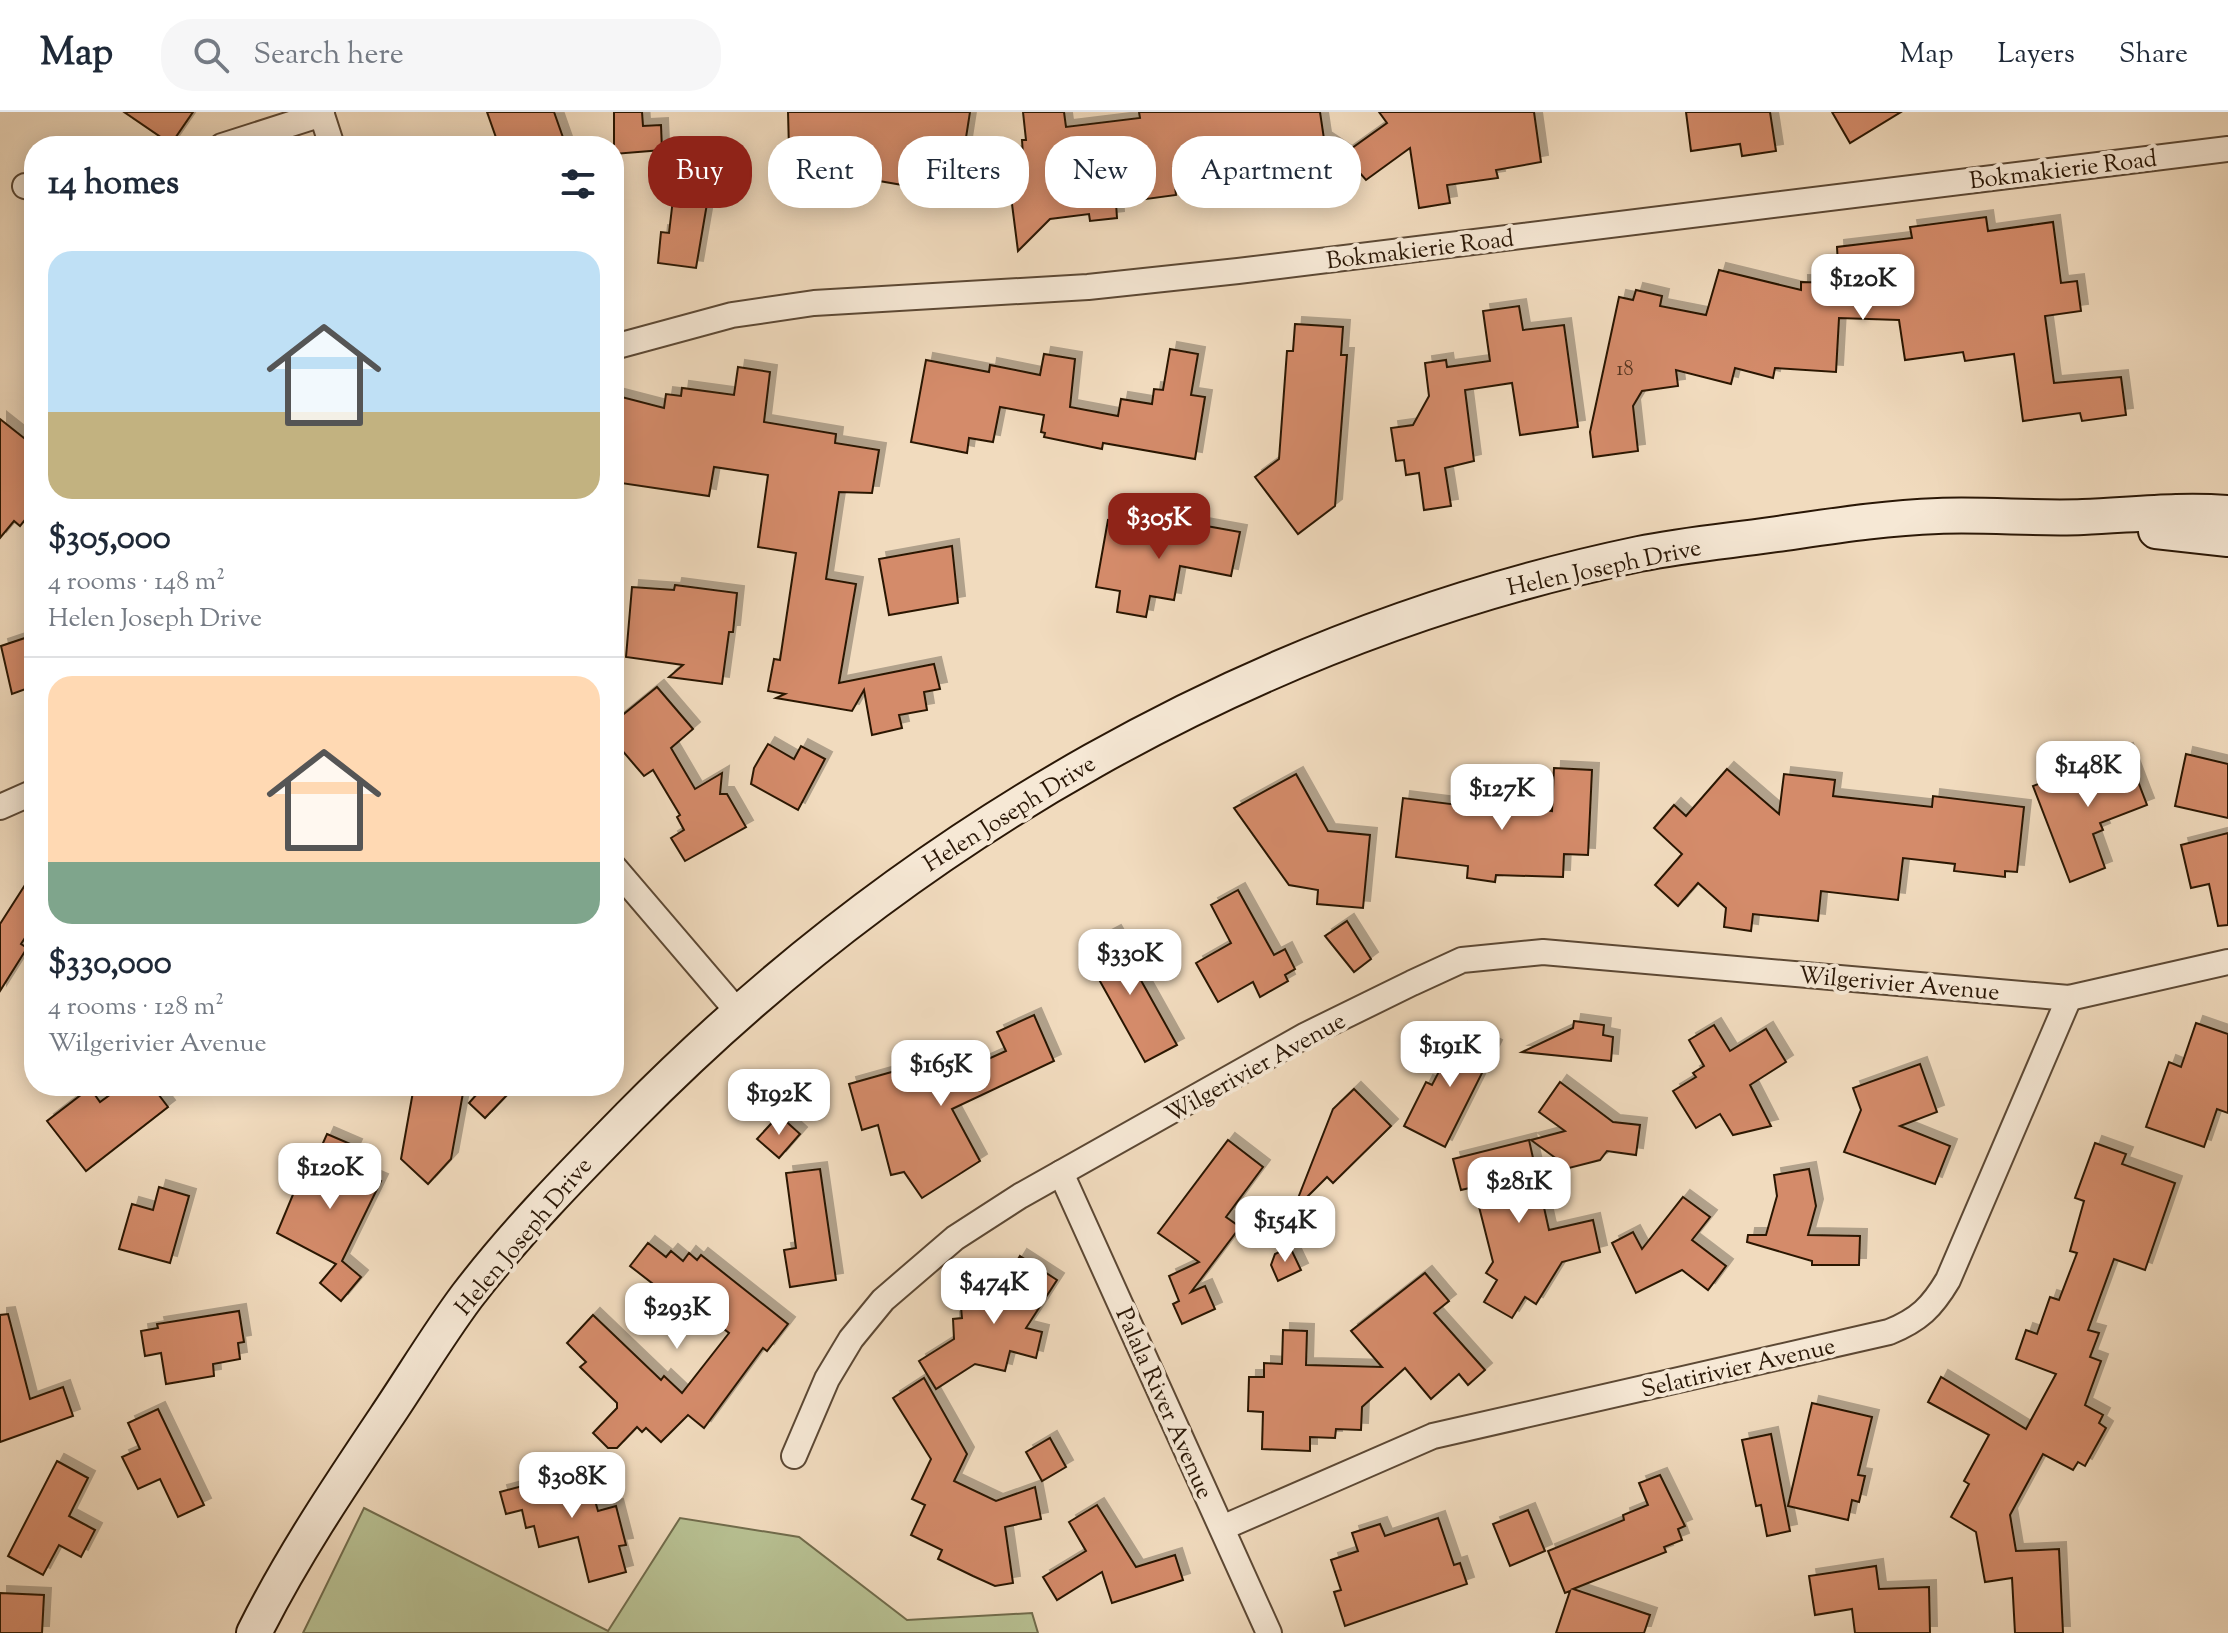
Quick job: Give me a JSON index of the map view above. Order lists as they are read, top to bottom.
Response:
{
  "streets": {
    "street": [
      "Bokmakierie Road",
      "Helen Joseph Drive",
      "Wilgerivier Avenue",
      "Selatirivier Avenue",
      "Palala River Avenue"
    ]
  },
  "crossings": [
    ["Wilgerivier Avenue", "Selatirivier Avenue"],
    ["Wilgerivier Avenue", "Palala River Avenue"],
    ["Selatirivier Avenue", "Palala River Avenue"]
  ],
  "house_numbers": ["18"],
  "page": {
    "header": "Map",
    "search": "Search here",
    "nav": ["Map", "Layers", "Share"],
    "chip": [
      "Buy",
      "Rent",
      "Filters",
      "New",
      "Apartment"
    ],
    "heading": "14 homes",
    "list": [
      {
        "name": "$305,000",
        "note": "4 rooms · 148 m² · Helen Joseph Drive"
      },
      {
        "name": "$330,000",
        "note": "4 rooms · 128 m² · Wilgerivier Avenue"
      }
    ],
    "price": [
      "$120K",
      "$305K",
      "$148K",
      "$127K",
      "$330K",
      "$191K",
      "$165K",
      "$192K",
      "$120K",
      "$281K",
      "$154K",
      "$474K",
      "$293K",
      "$308K"
    ]
  }
}
